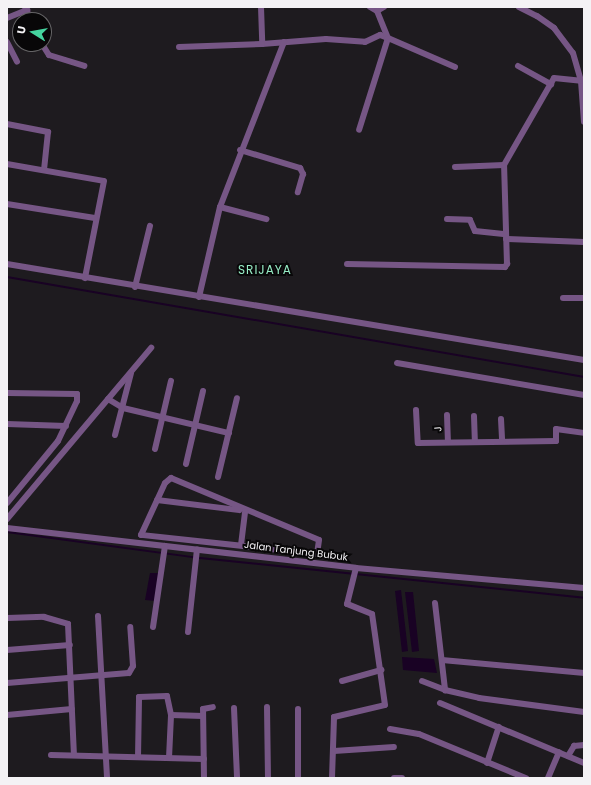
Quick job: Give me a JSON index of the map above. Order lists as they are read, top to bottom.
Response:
{
  "streets": {
    "street": ["J", "Jalan Tanjung Bubuk"]
  },
  "districts": ["SRIJAYA"],
  "north": "left"
}
